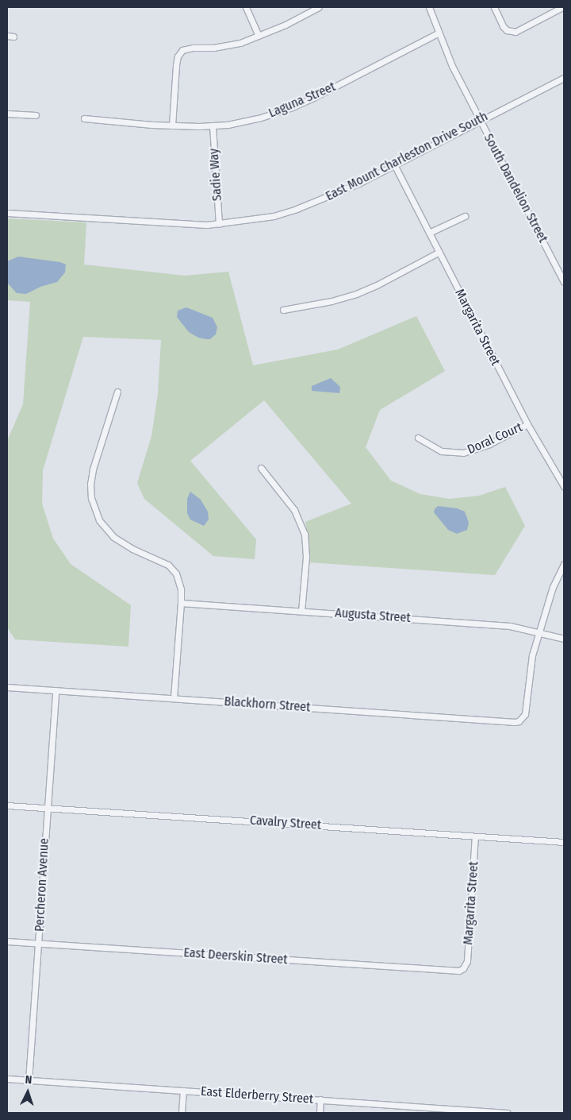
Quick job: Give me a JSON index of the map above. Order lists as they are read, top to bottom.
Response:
{
  "streets": {
    "street": [
      "Laguna Street",
      "East Mount Charleston Drive South",
      "Sadie Way",
      "South Dandelion Street",
      "Margarita Street",
      "Doral Court",
      "Augusta Street",
      "Blackhorn Street",
      "Cavalry Street",
      "Percheron Avenue",
      "East Deerskin Street",
      "East Elderberry Street"
    ]
  },
  "crossings": [
    ["Laguna Street", "Sadie Way"],
    ["Laguna Street", "South Dandelion Street"],
    ["East Mount Charleston Drive South", "Sadie Way"],
    ["East Mount Charleston Drive South", "South Dandelion Street"],
    ["East Mount Charleston Drive South", "Margarita Street"],
    ["Margarita Street", "Doral Court"],
    ["Margarita Street", "Cavalry Street"],
    ["Margarita Street", "East Deerskin Street"],
    ["Augusta Street", "Blackhorn Street"],
    ["Blackhorn Street", "Percheron Avenue"],
    ["Cavalry Street", "Percheron Avenue"],
    ["Percheron Avenue", "East Deerskin Street"],
    ["Percheron Avenue", "East Elderberry Street"]
  ],
  "north": "top"
}
